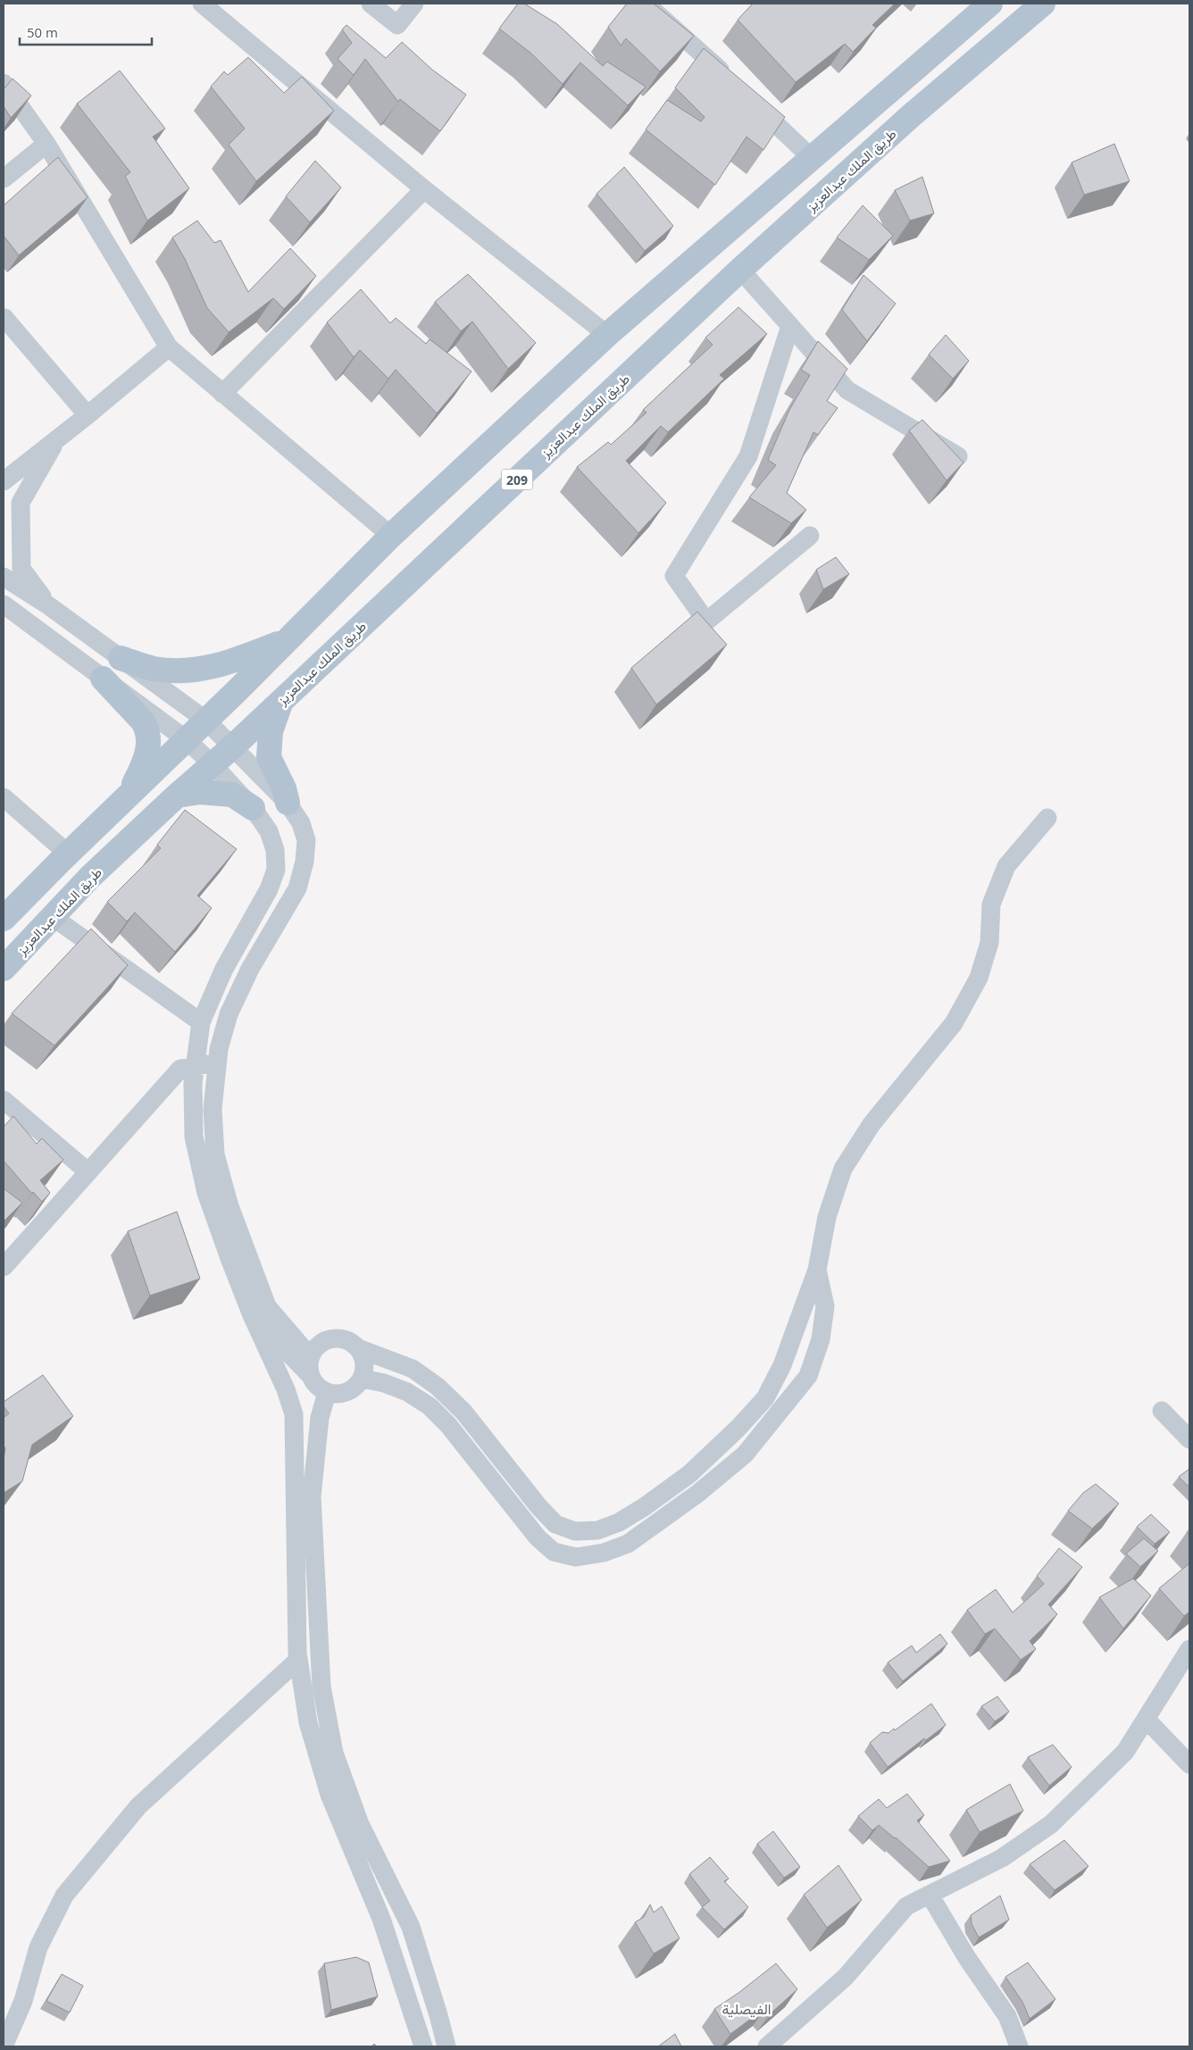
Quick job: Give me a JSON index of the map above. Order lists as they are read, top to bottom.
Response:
{
  "streets": {
    "main road": ["طريق الملك عبدالعزيز", "209"]
  },
  "districts": ["الفيصلية"],
  "scale_bar": "50 m"
}
